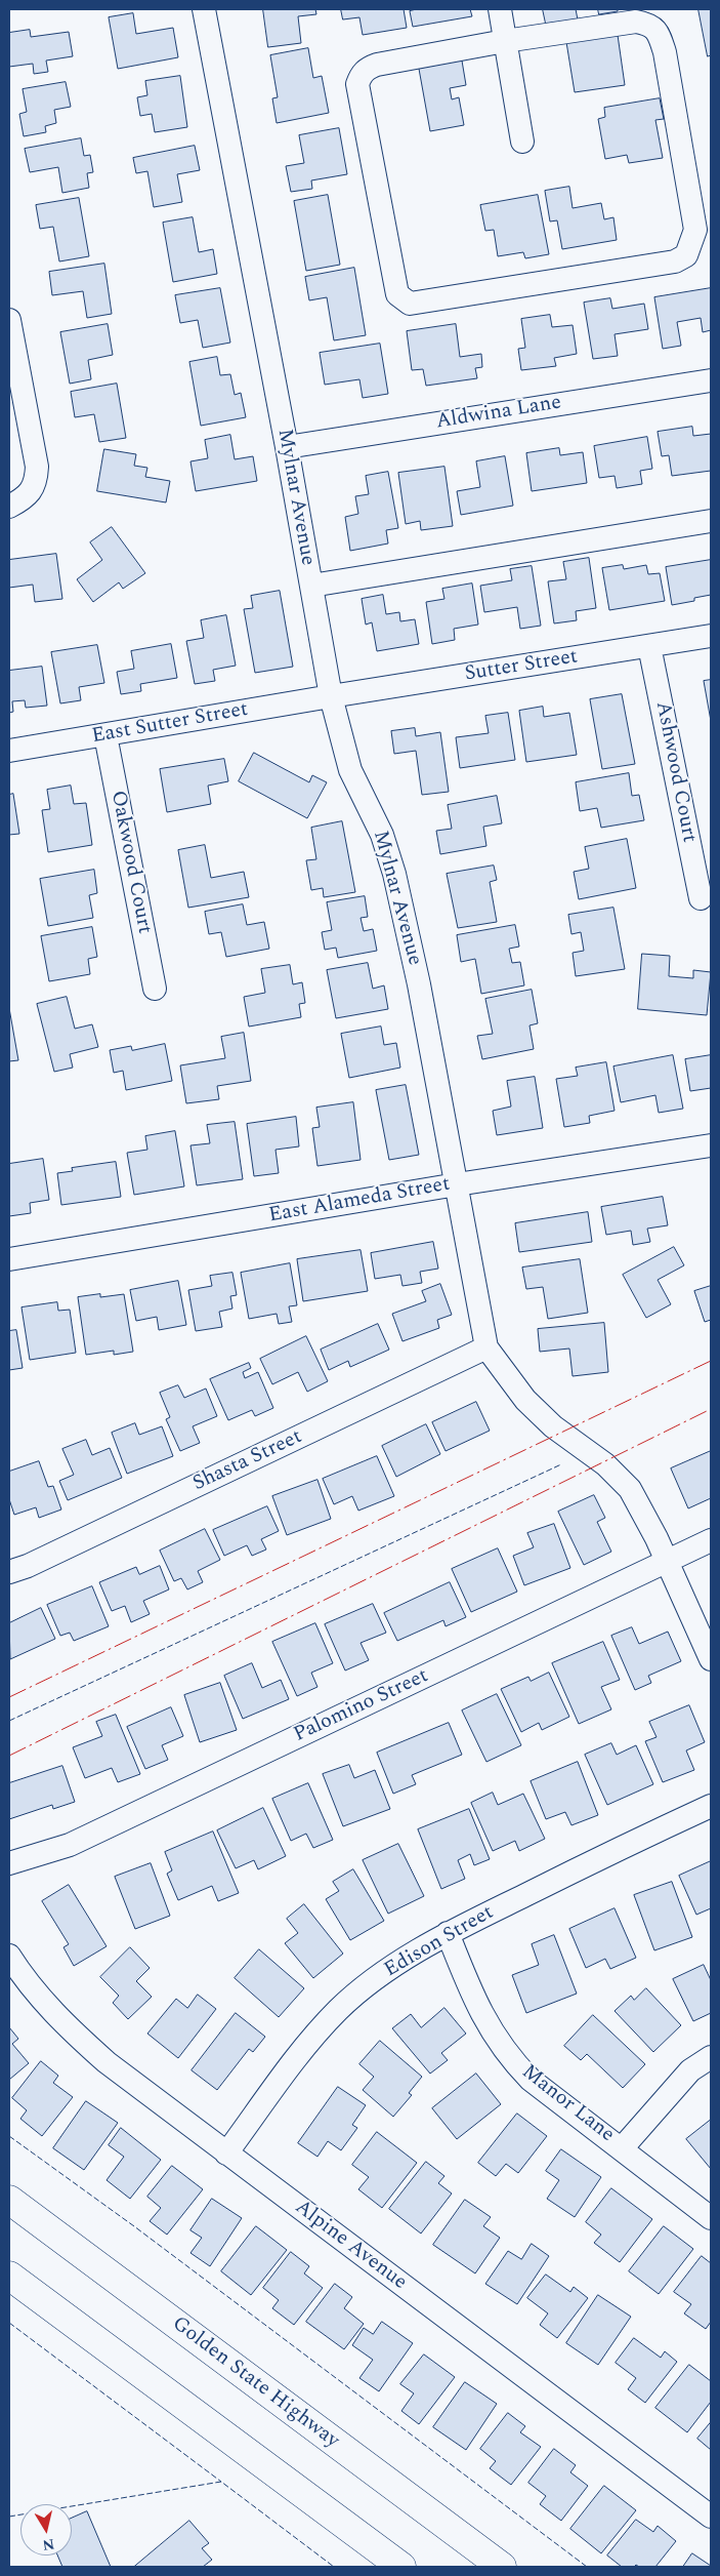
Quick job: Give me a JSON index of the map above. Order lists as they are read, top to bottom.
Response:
{
  "streets": {
    "highway": ["Golden State Highway"],
    "street": [
      "Aldwina Lane",
      "Mylnar Avenue",
      "Sutter Street",
      "East Sutter Street",
      "Ashwood Court",
      "Oakwood Court",
      "East Alameda Street",
      "Shasta Street",
      "Palomino Street",
      "Edison Street",
      "Manor Lane",
      "Alpine Avenue"
    ]
  },
  "crossings": [
    ["Aldwina Lane", "Mylnar Avenue"],
    ["Mylnar Avenue", "Sutter Street"],
    ["Mylnar Avenue", "East Sutter Street"],
    ["Mylnar Avenue", "East Alameda Street"],
    ["Mylnar Avenue", "Shasta Street"],
    ["Mylnar Avenue", "Palomino Street"],
    ["Sutter Street", "East Sutter Street"],
    ["Sutter Street", "Ashwood Court"],
    ["East Sutter Street", "Oakwood Court"],
    ["Edison Street", "Manor Lane"],
    ["Edison Street", "Alpine Avenue"]
  ],
  "north": "bottom"
}
